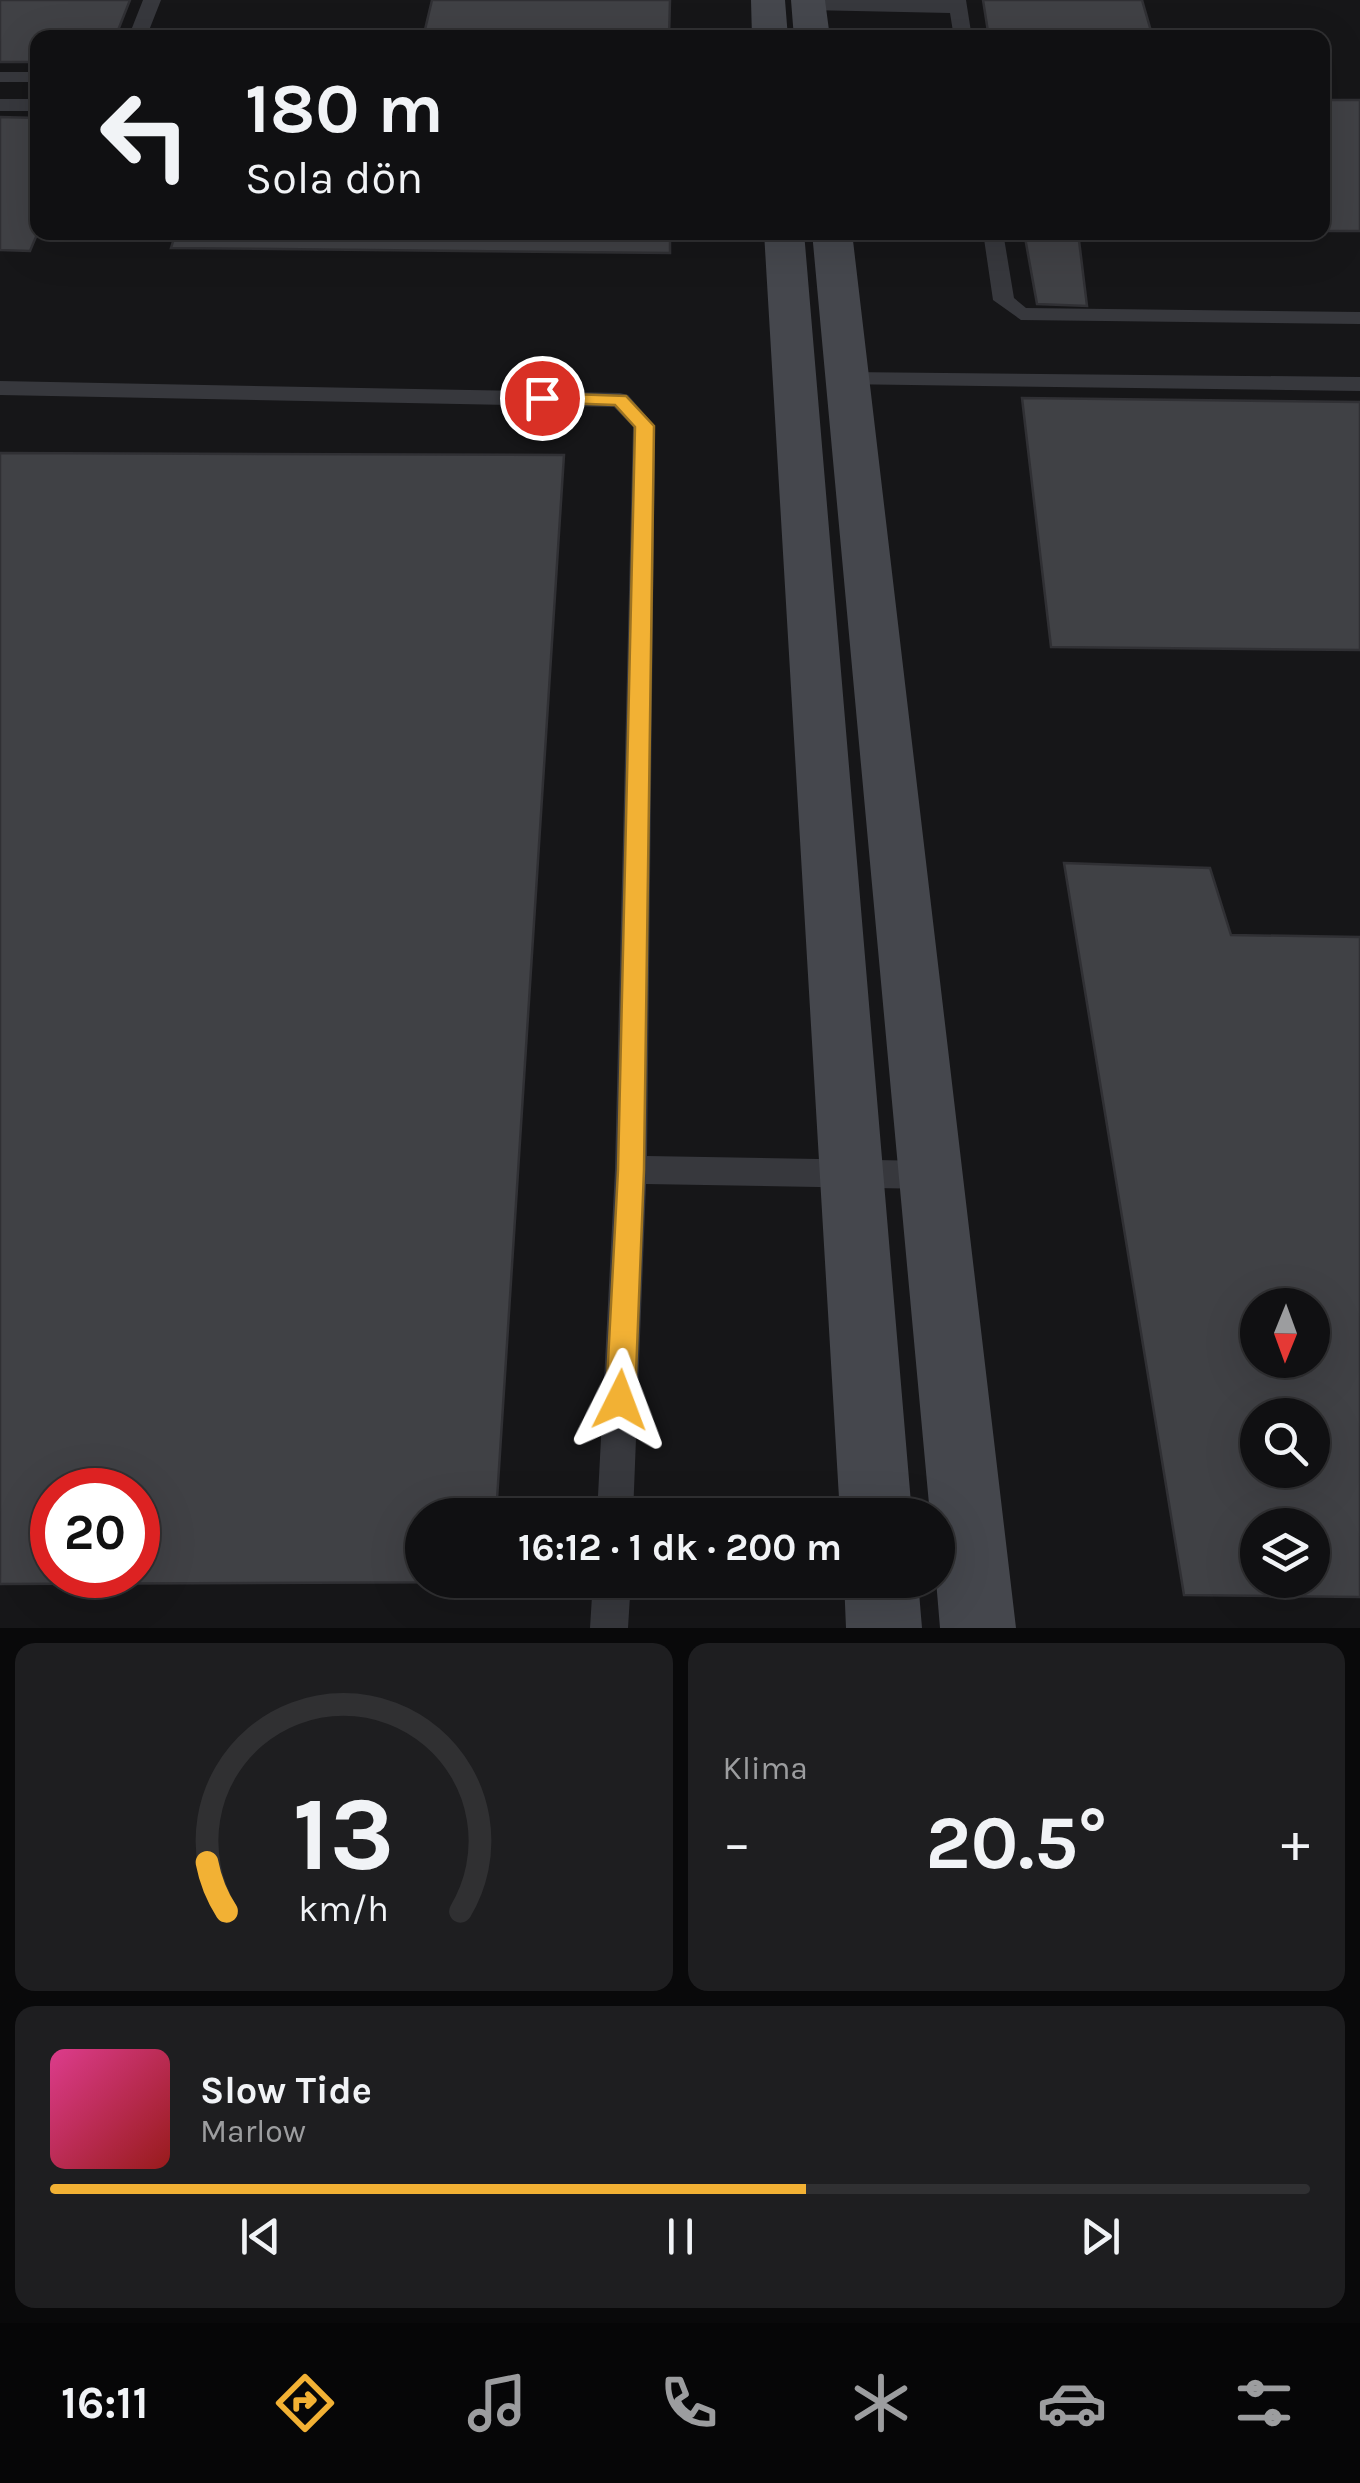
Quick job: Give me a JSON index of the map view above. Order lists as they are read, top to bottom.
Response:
{
  "north": "bottom",
  "page": {
    "turn": ["180 m", "Sola dön"],
    "limit": "20",
    "trip": "16:12 · 1 dk · 200 m",
    "tile": "Klima",
    "heat": ["−", "20.5°", "+"],
    "song": ["Slow Tide", "Marlow"],
    "tabs": "16:11",
    "gauge": ["13", "km/h"]
  }
}
